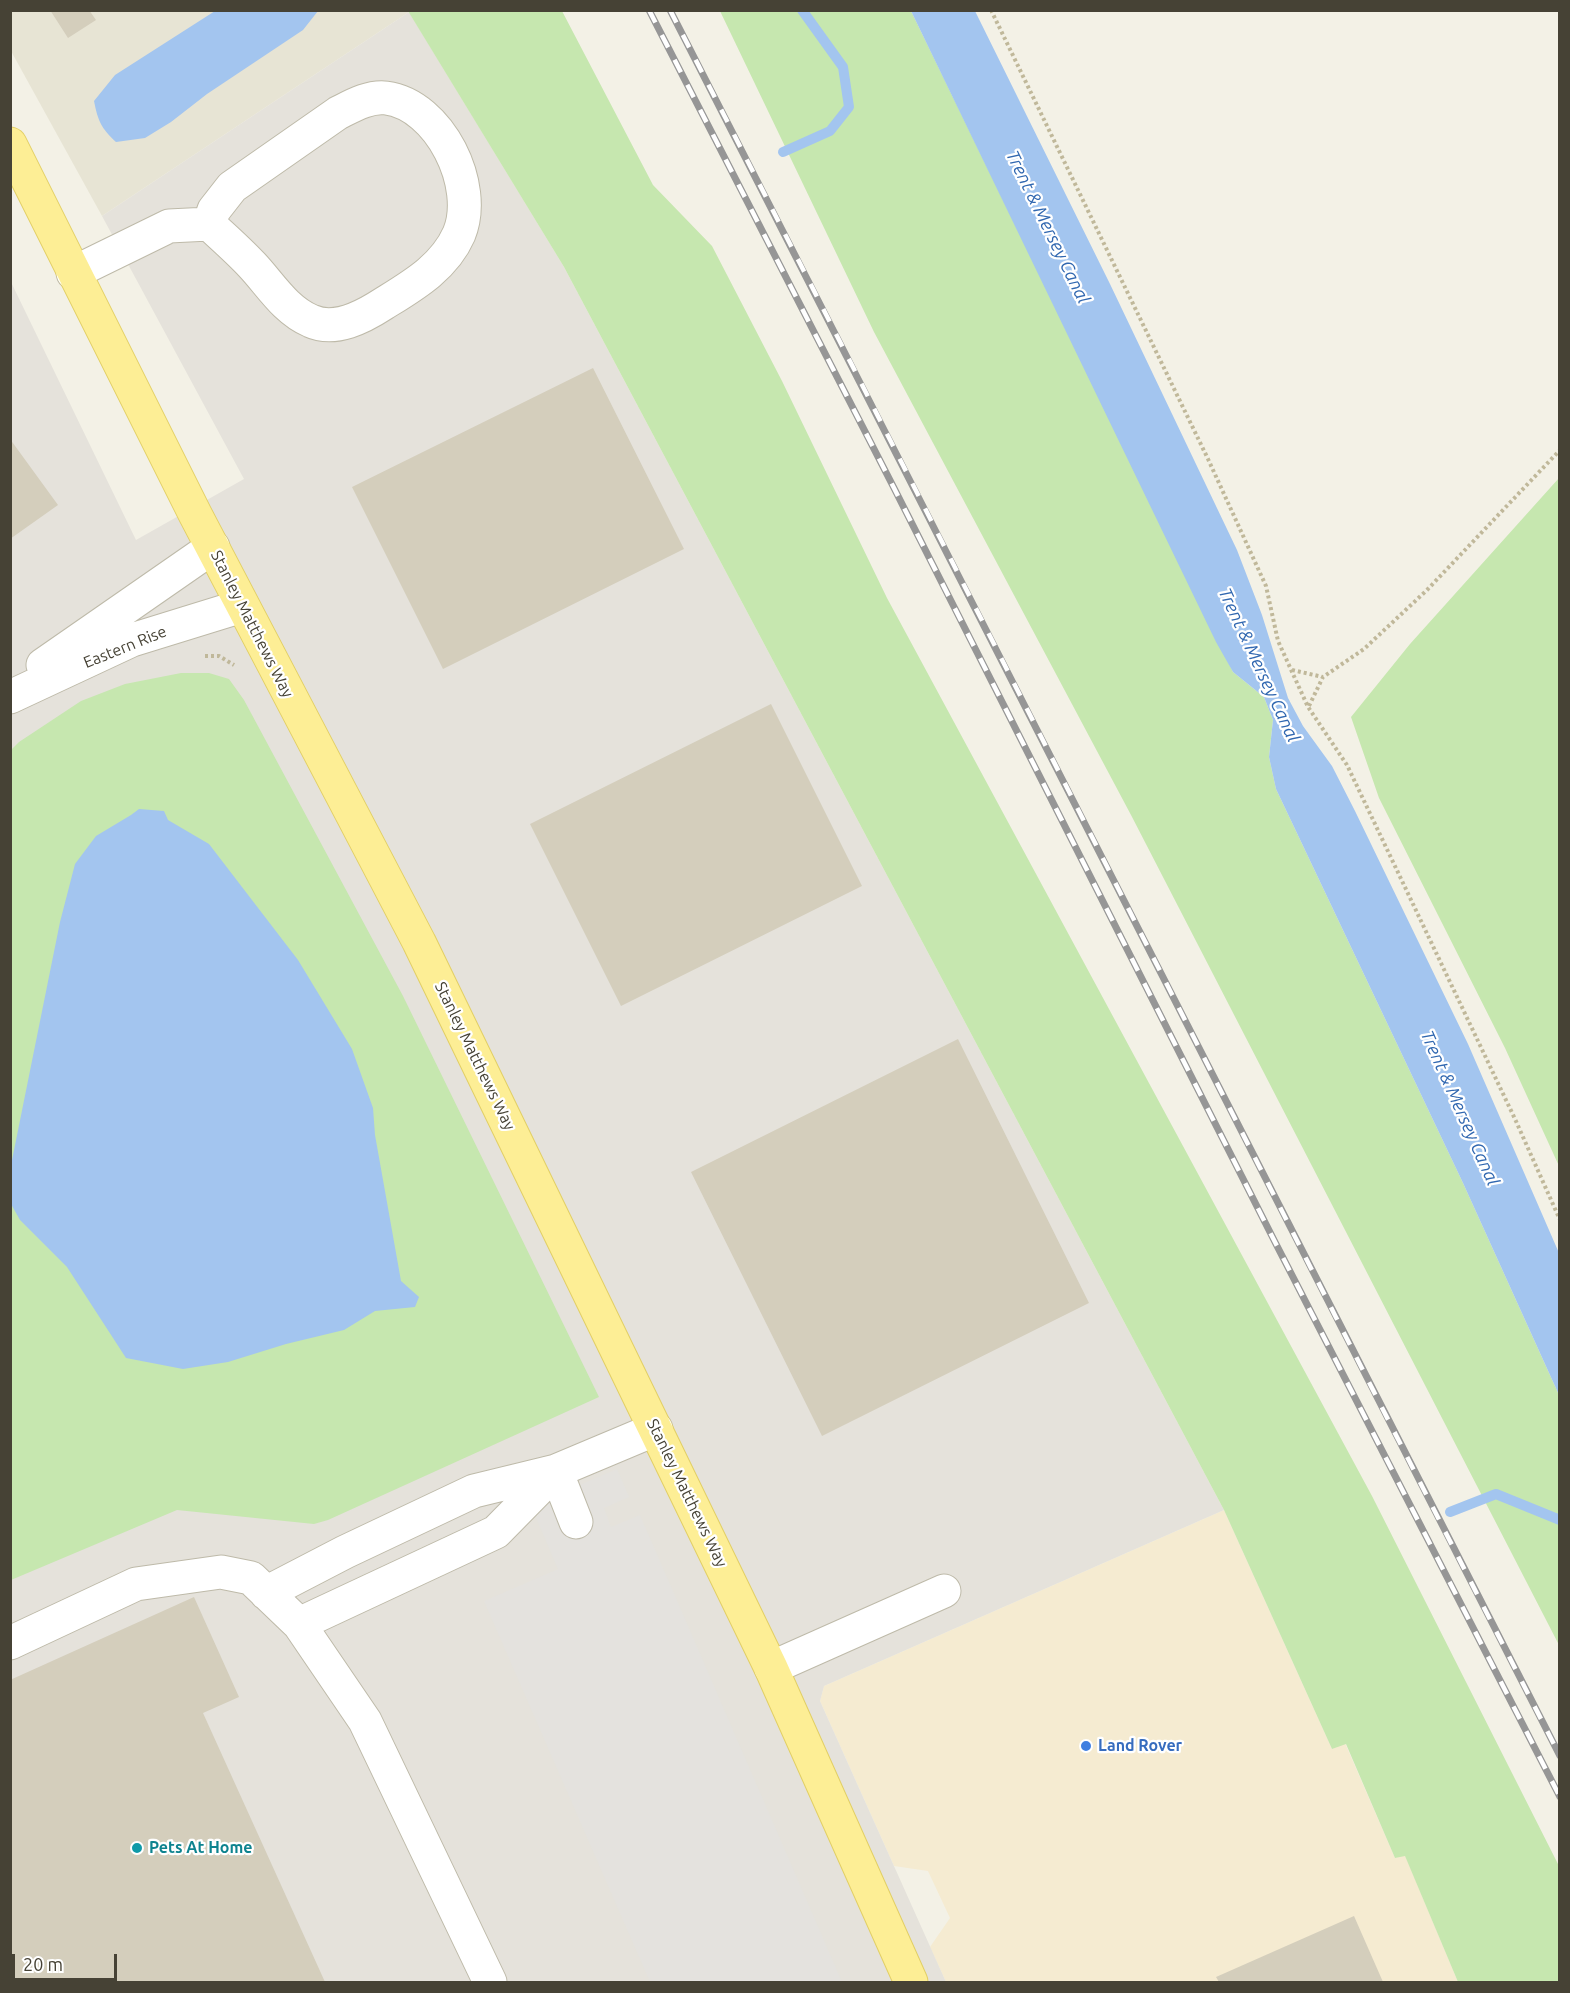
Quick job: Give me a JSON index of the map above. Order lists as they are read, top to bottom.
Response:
{
  "streets": {
    "main road": ["Stanley Matthews Way"],
    "street": ["Eastern Rise"]
  },
  "crossings": [
    ["Stanley Matthews Way", "Eastern Rise"]
  ],
  "water": ["Trent & Mersey Canal"],
  "places": ["Land Rover", "Pets At Home"],
  "scale_bar": "20 m"
}
